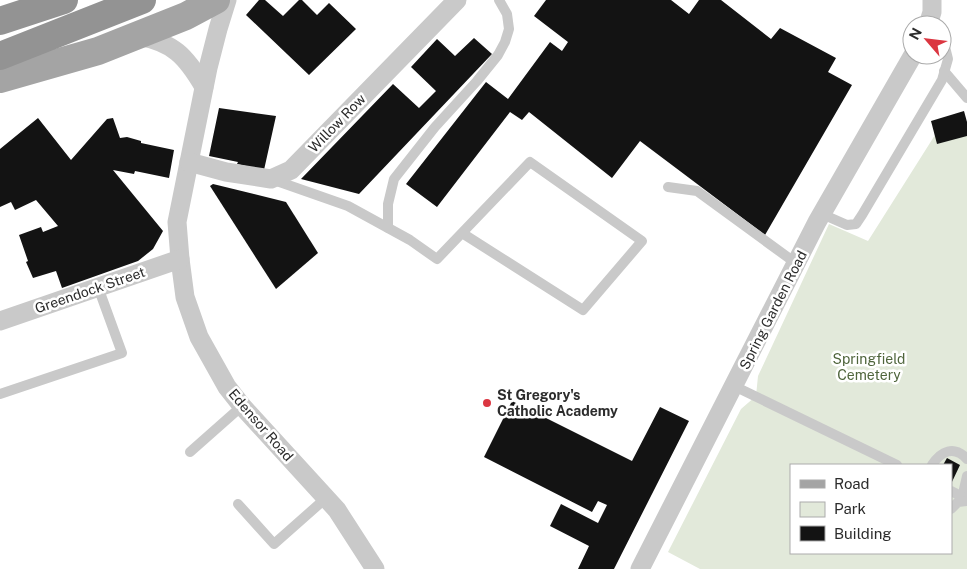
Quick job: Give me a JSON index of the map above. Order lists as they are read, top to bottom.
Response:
{
  "streets": {
    "street": [
      "Willow Row",
      "Greendock Street",
      "Spring Garden Road",
      "Edensor Road"
    ]
  },
  "crossings": [
    ["Greendock Street", "Edensor Road"]
  ],
  "parks": ["Springfield Cemetery"],
  "places": ["St Gregory's Catholic Academy"],
  "legend": ["Road", "Park", "Building"],
  "north": "top left"
}
